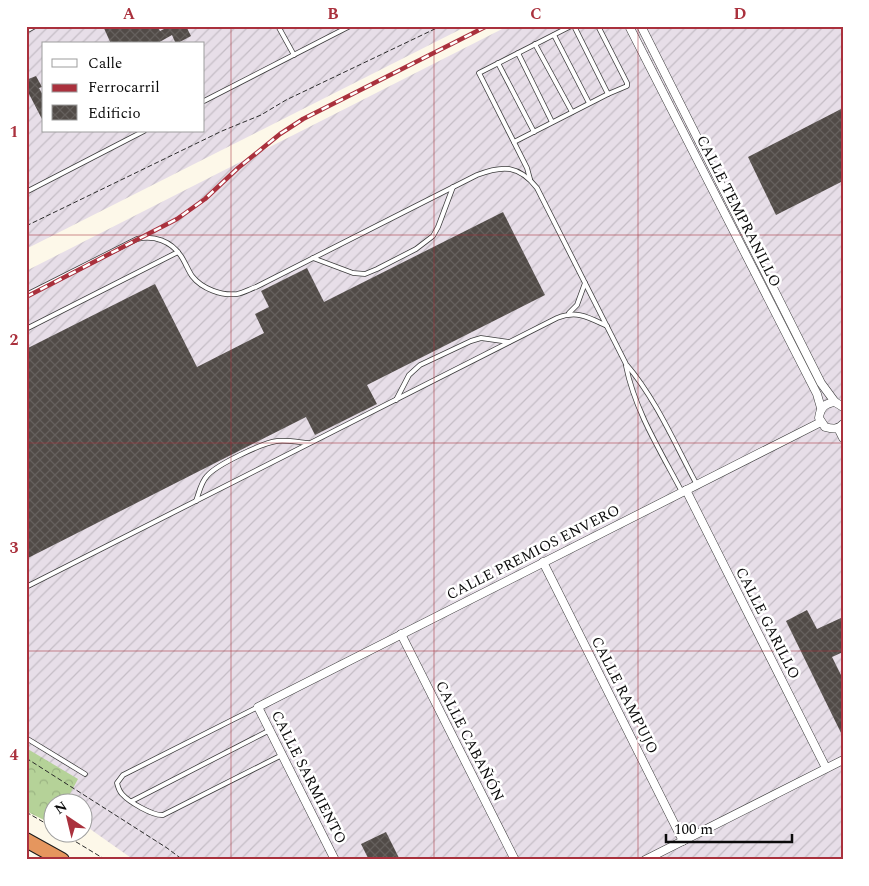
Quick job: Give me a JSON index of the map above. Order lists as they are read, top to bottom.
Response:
{
  "streets": {
    "street": [
      "CALLE TEMPRANILLO",
      "CALLE PREMIOS ENVERO",
      "CALLE GARILLO",
      "CALLE RAMPUJO",
      "CALLE CABAÑÓN",
      "CALLE SARMIENTO"
    ]
  },
  "crossings": [
    ["CALLE PREMIOS ENVERO", "CALLE GARILLO"],
    ["CALLE PREMIOS ENVERO", "CALLE RAMPUJO"],
    ["CALLE PREMIOS ENVERO", "CALLE CABAÑÓN"],
    ["CALLE PREMIOS ENVERO", "CALLE SARMIENTO"]
  ],
  "legend": ["Calle", "Ferrocarril", "Edificio"],
  "scale_bar": "100 m",
  "north": "top left",
  "grid": {
    "columns": [
      "A",
      "B",
      "C",
      "D"
    ],
    "rows": [
      "1",
      "2",
      "3",
      "4"
    ]
  }
}
